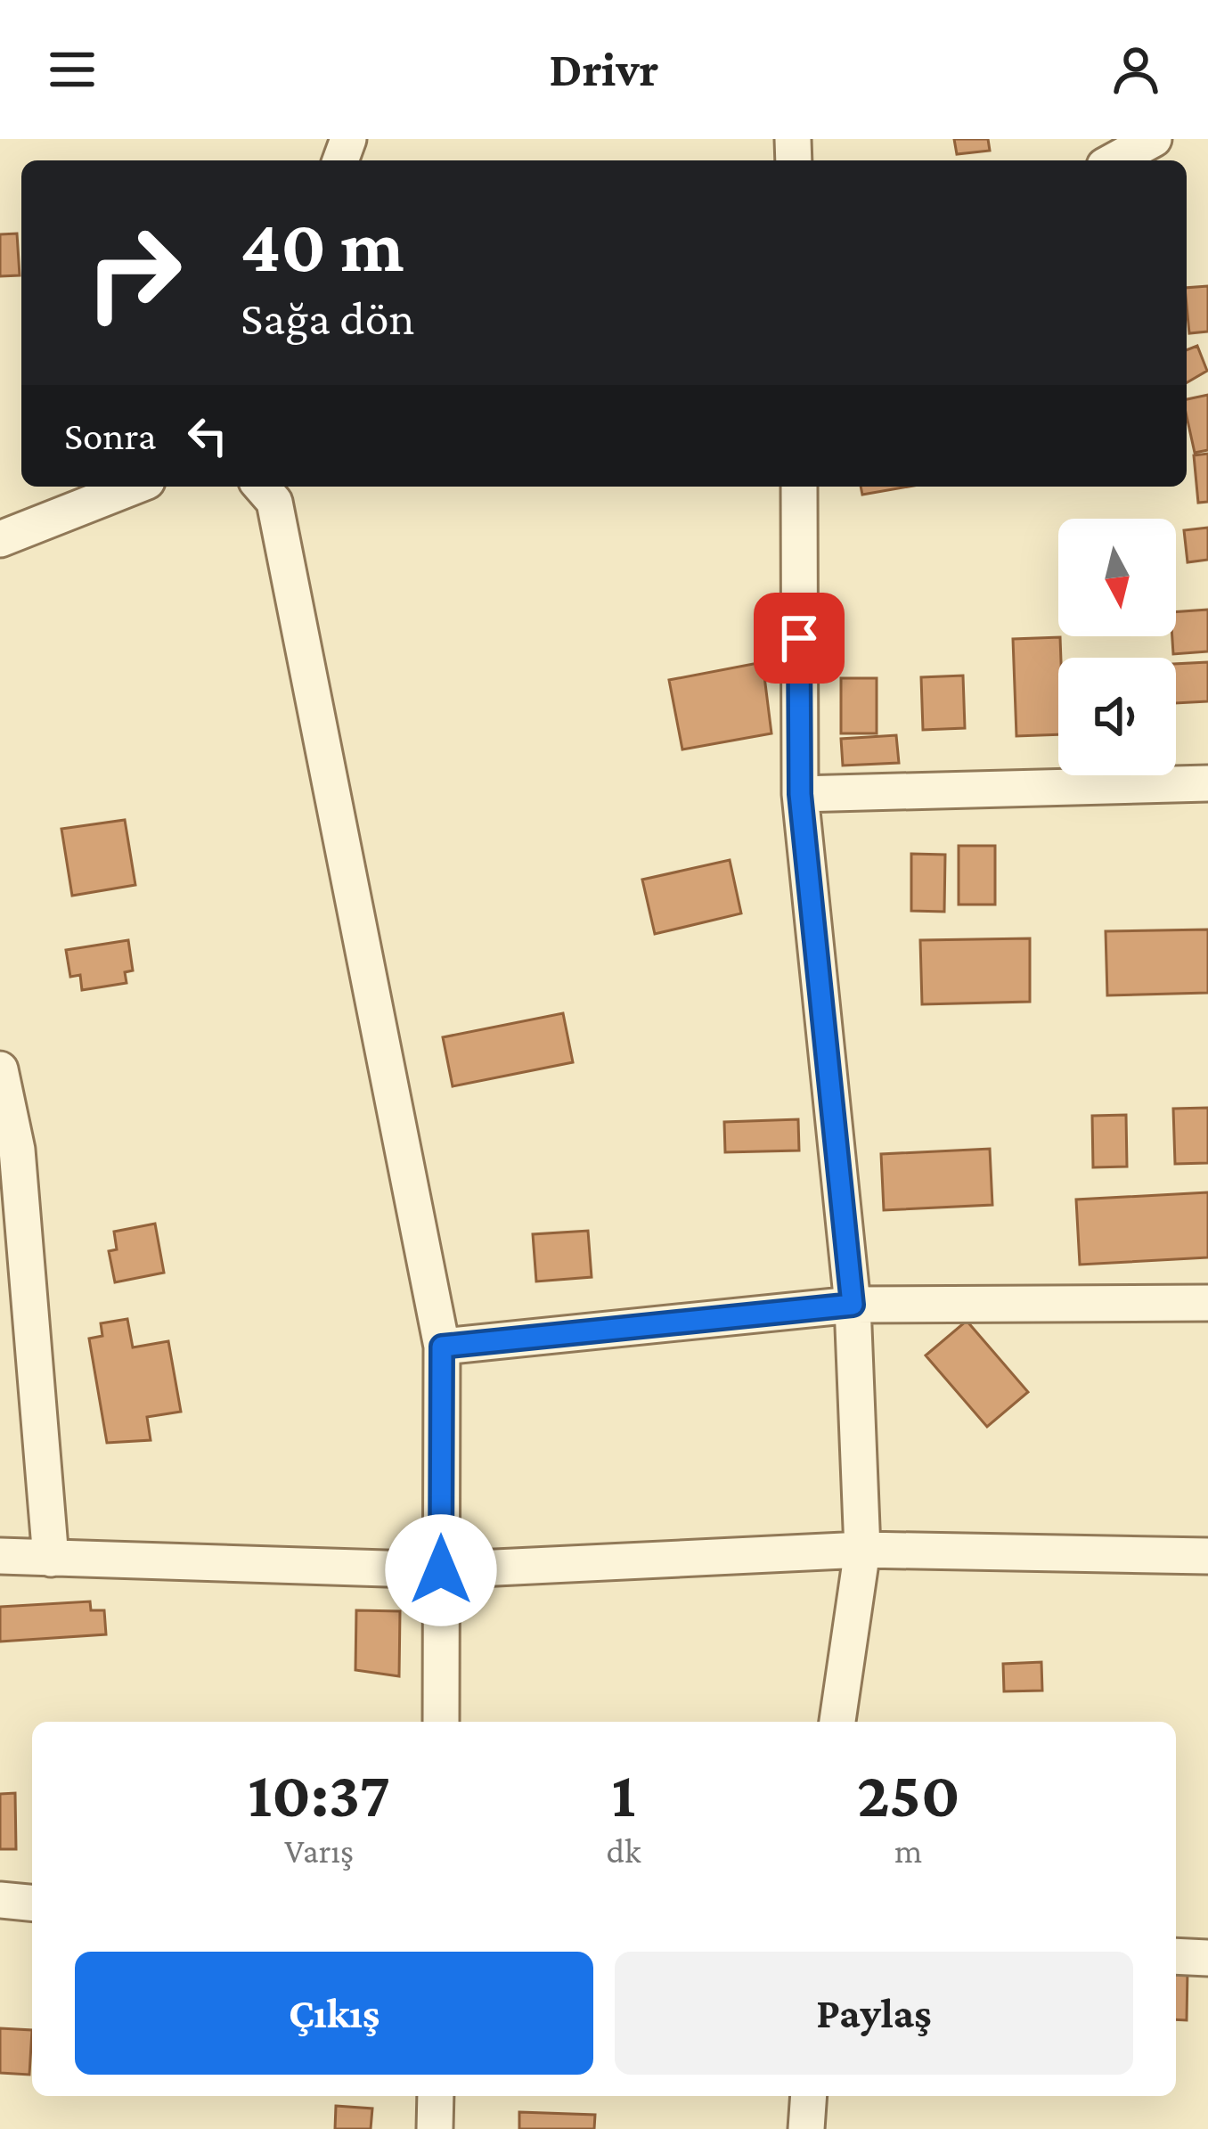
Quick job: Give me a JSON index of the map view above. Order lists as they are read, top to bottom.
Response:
{
  "north": "bottom",
  "page": {
    "header": "Drivr",
    "turn": ["40 m", "Sağa dön"],
    "then": "Sonra",
    "eta": [
      "10:37",
      "Varış",
      "1",
      "dk",
      "250",
      "m"
    ],
    "buttons": ["Çıkış", "Paylaş"]
  }
}
